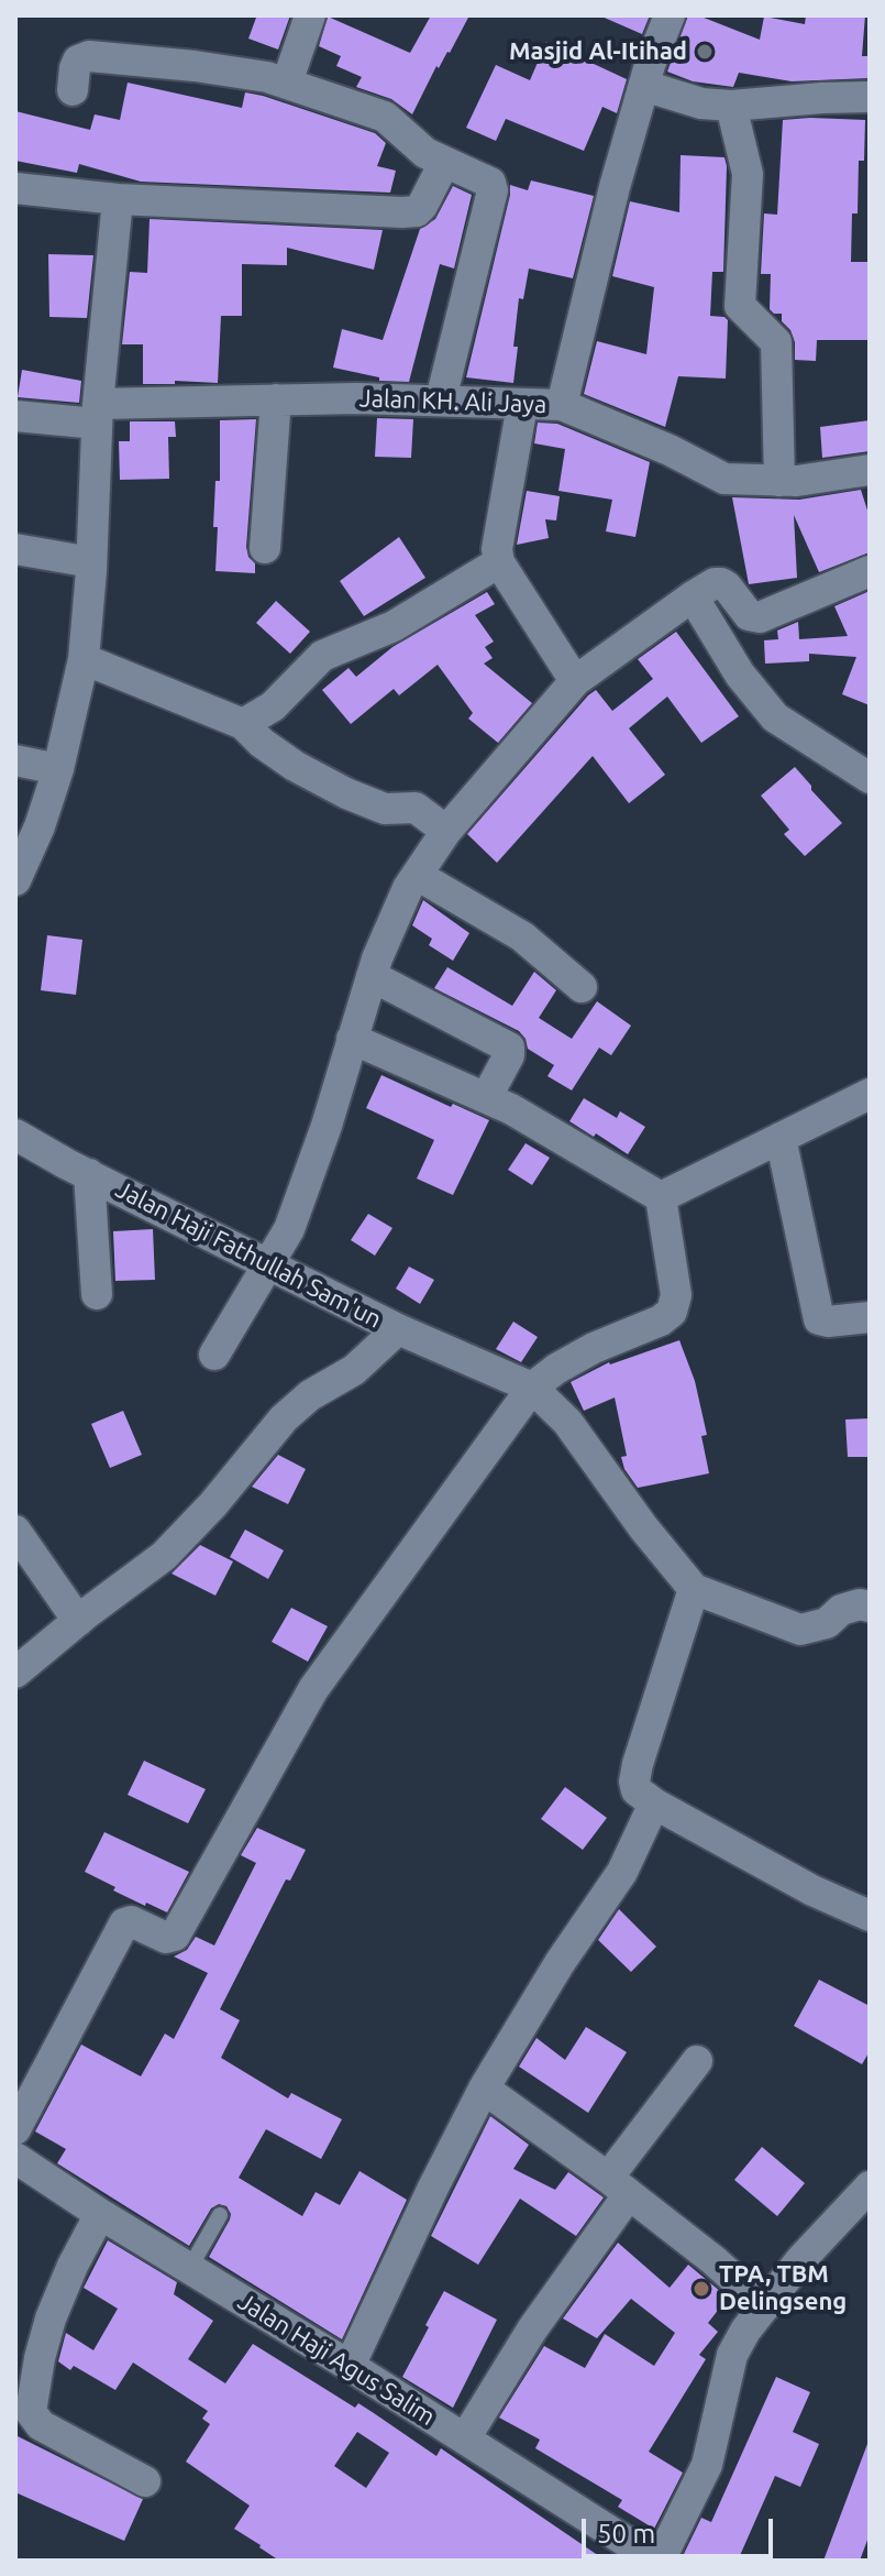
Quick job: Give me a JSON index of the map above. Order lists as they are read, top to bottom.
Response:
{
  "streets": {
    "street": ["Jalan KH. Ali Jaya", "Jalan Haji Fathullah Sam'un", "Jalan Haji Agus Salim"]
  },
  "places": ["Masjid Al-Itihad", "TPA, TBM Delingseng"],
  "scale_bar": "50 m"
}
